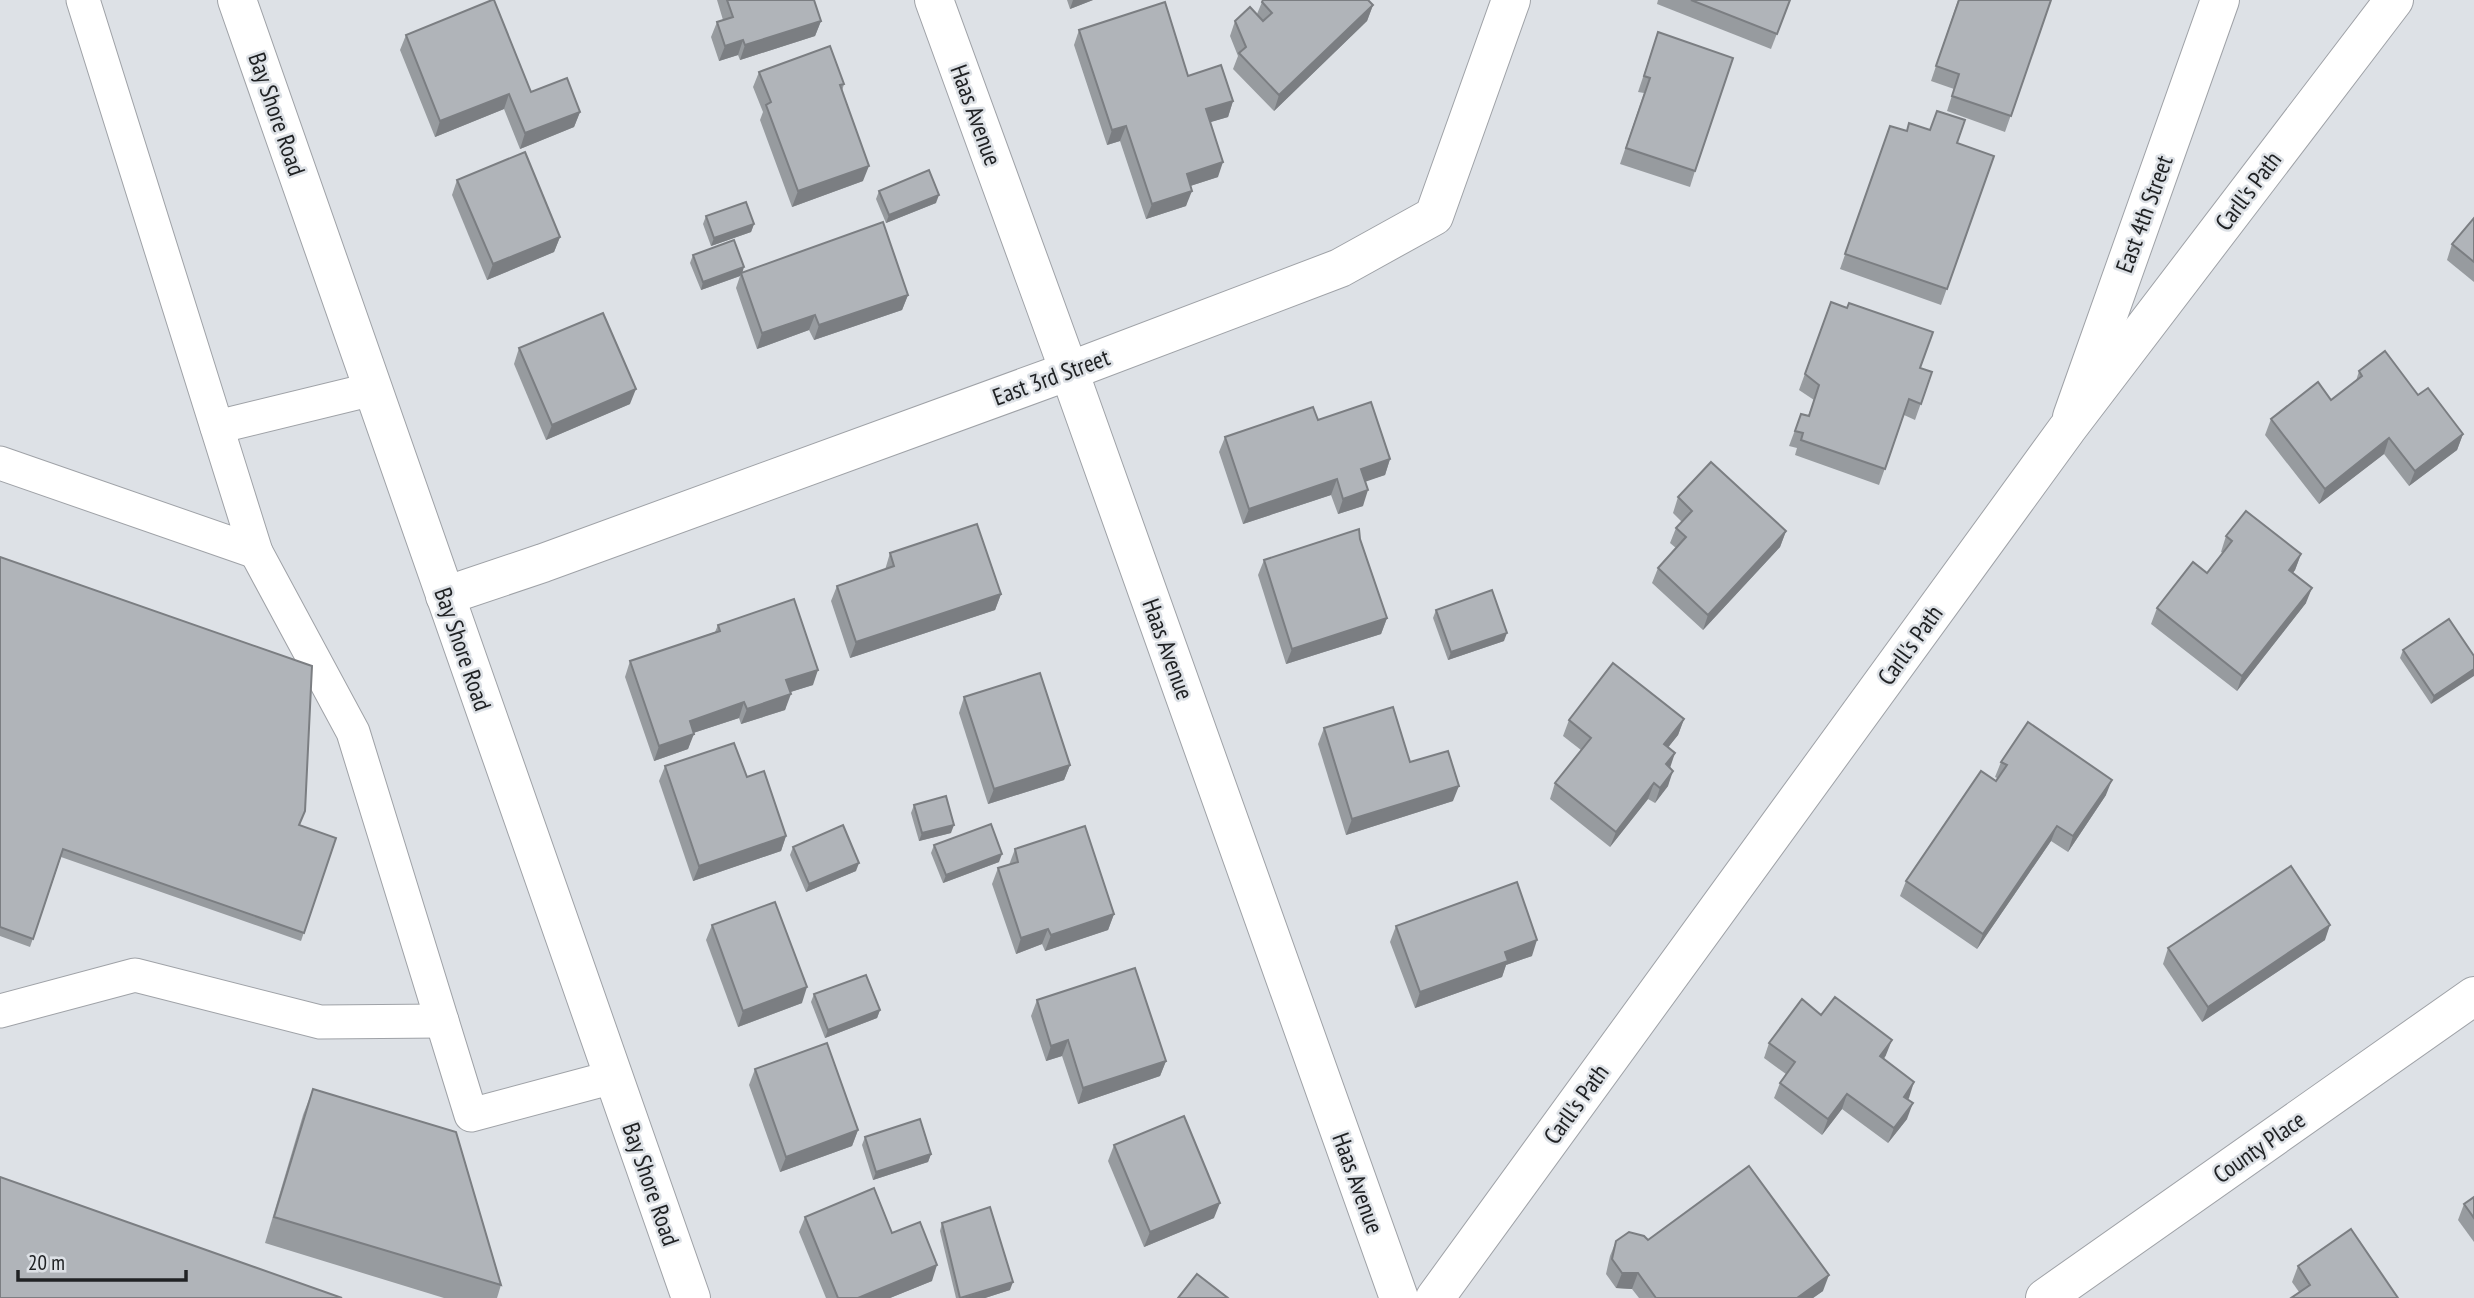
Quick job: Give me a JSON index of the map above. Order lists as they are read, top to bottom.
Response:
{
  "streets": {
    "street": [
      "Bay Shore Road",
      "Haas Avenue",
      "Carll's Path",
      "East 4th Street",
      "East 3rd Street",
      "County Place"
    ]
  },
  "crossings": [
    ["Bay Shore Road", "East 3rd Street"],
    ["Haas Avenue", "East 3rd Street"],
    ["Carll's Path", "East 4th Street"]
  ],
  "scale_bar": "20 m"
}
